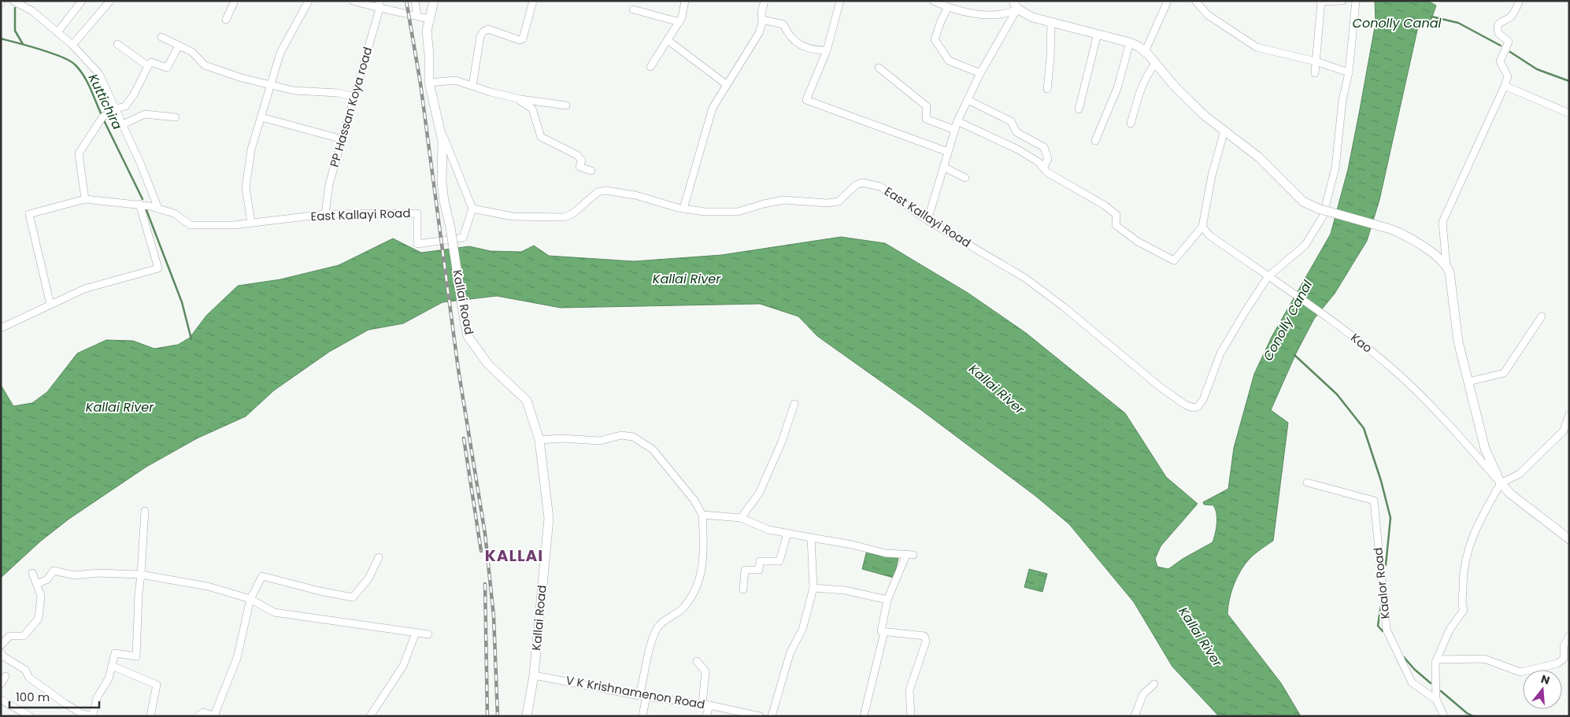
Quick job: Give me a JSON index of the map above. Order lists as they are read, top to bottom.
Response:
{
  "streets": {
    "main road": ["Kallai Road"],
    "street": [
      "PP Hassan Koya road",
      "East Kallayi Road",
      "Kao",
      "Kaalor Road",
      "V K Krishnamenon Road"
    ]
  },
  "crossings": [
    ["PP Hassan Koya road", "East Kallayi Road"],
    ["East Kallayi Road", "Kao"],
    ["Kallai Road", "V K Krishnamenon Road"]
  ],
  "districts": ["KALLAI"],
  "water": ["Conolly Canal", "Kuttichira", "Kallai River"],
  "scale_bar": "100 m",
  "north": "top"
}
